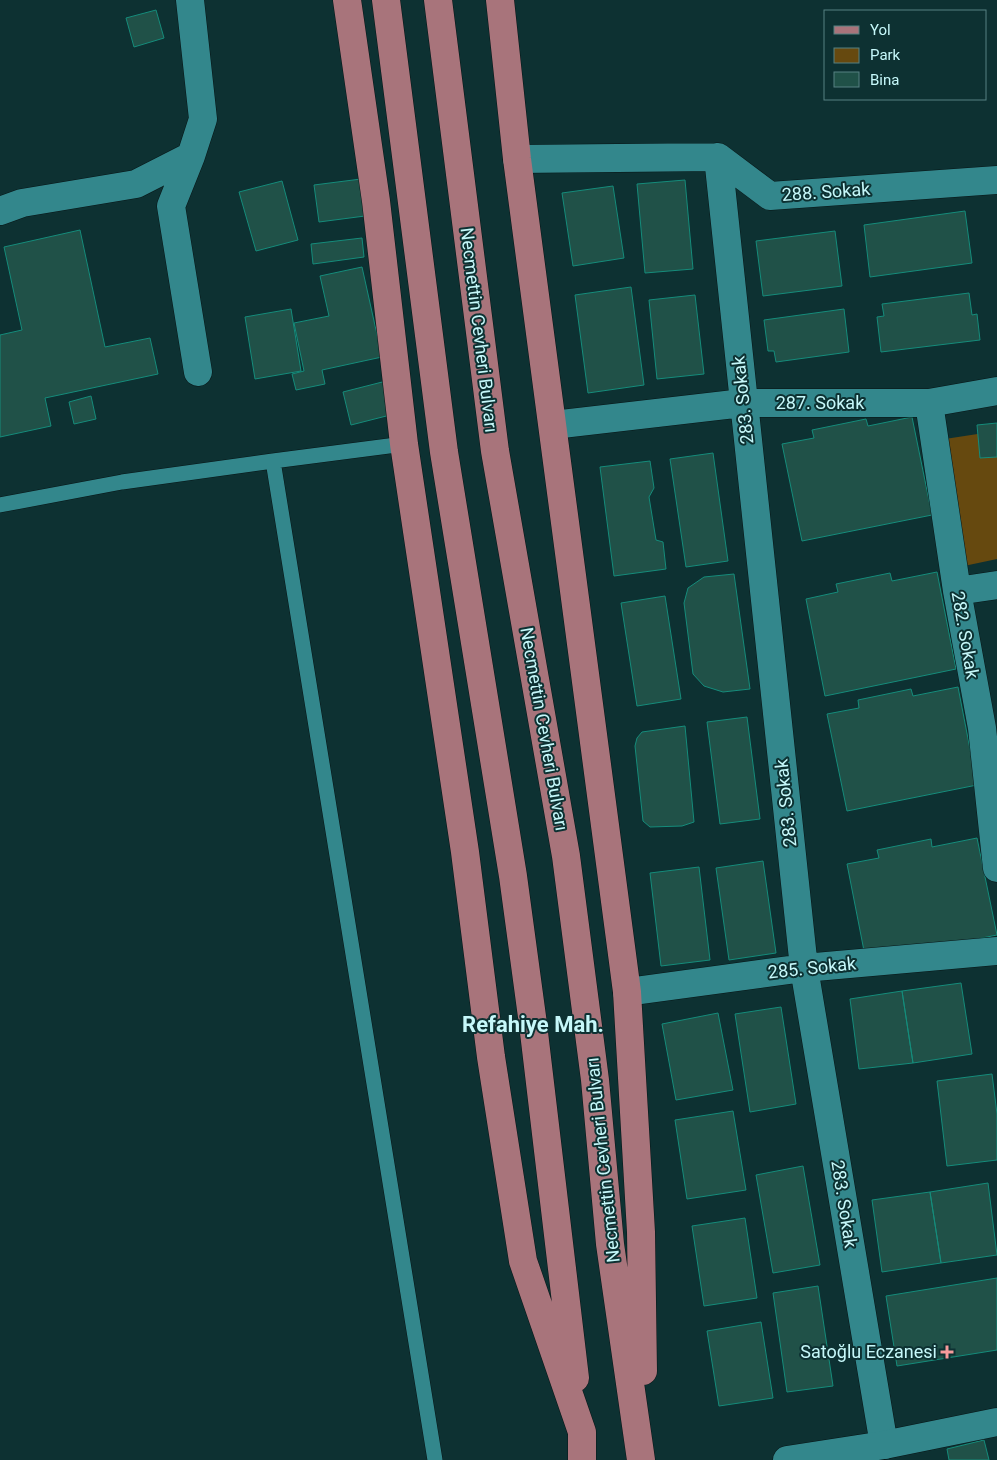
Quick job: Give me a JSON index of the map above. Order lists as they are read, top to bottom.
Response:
{
  "streets": {
    "main road": ["Necmettin Cevheri Bulvarı"],
    "street": [
      "288. Sokak",
      "283. Sokak",
      "287. Sokak",
      "282. Sokak",
      "285. Sokak"
    ]
  },
  "crossings": [
    ["288. Sokak", "283. Sokak"],
    ["283. Sokak", "287. Sokak"],
    ["283. Sokak", "285. Sokak"],
    ["287. Sokak", "282. Sokak"]
  ],
  "districts": ["Refahiye Mah."],
  "places": {
    "health": ["Satoğlu Eczanesi"]
  },
  "legend": ["Yol", "Park", "Bina"]
}
